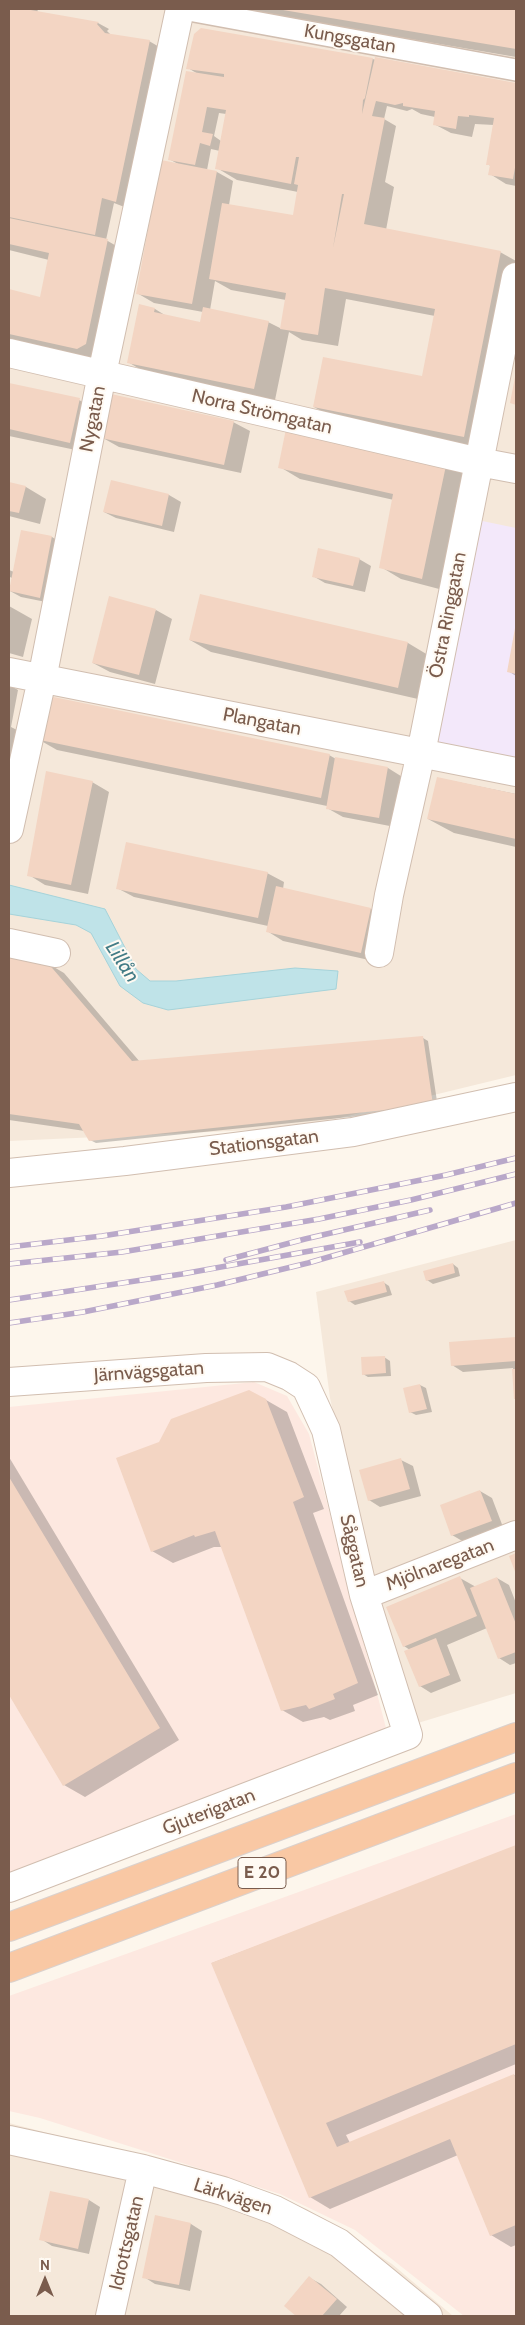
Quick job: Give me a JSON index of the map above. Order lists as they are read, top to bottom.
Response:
{
  "streets": {
    "highway": ["E 20"],
    "street": [
      "Kungsgatan",
      "Norra Strömgatan",
      "Nygatan",
      "Östra Ringgatan",
      "Plangatan",
      "Stationsgatan",
      "Järnvägsgatan",
      "Såggatan",
      "Mjölnaregatan",
      "Gjuterigatan",
      "Lärkvägen",
      "Idrottsgatan"
    ]
  },
  "crossings": [
    ["Kungsgatan", "Nygatan"],
    ["Norra Strömgatan", "Nygatan"],
    ["Norra Strömgatan", "Östra Ringgatan"],
    ["Nygatan", "Plangatan"],
    ["Östra Ringgatan", "Plangatan"],
    ["Järnvägsgatan", "Såggatan"],
    ["Såggatan", "Mjölnaregatan"],
    ["Såggatan", "Gjuterigatan"],
    ["Lärkvägen", "Idrottsgatan"]
  ],
  "water": ["Lillån"],
  "north": "top"
}
